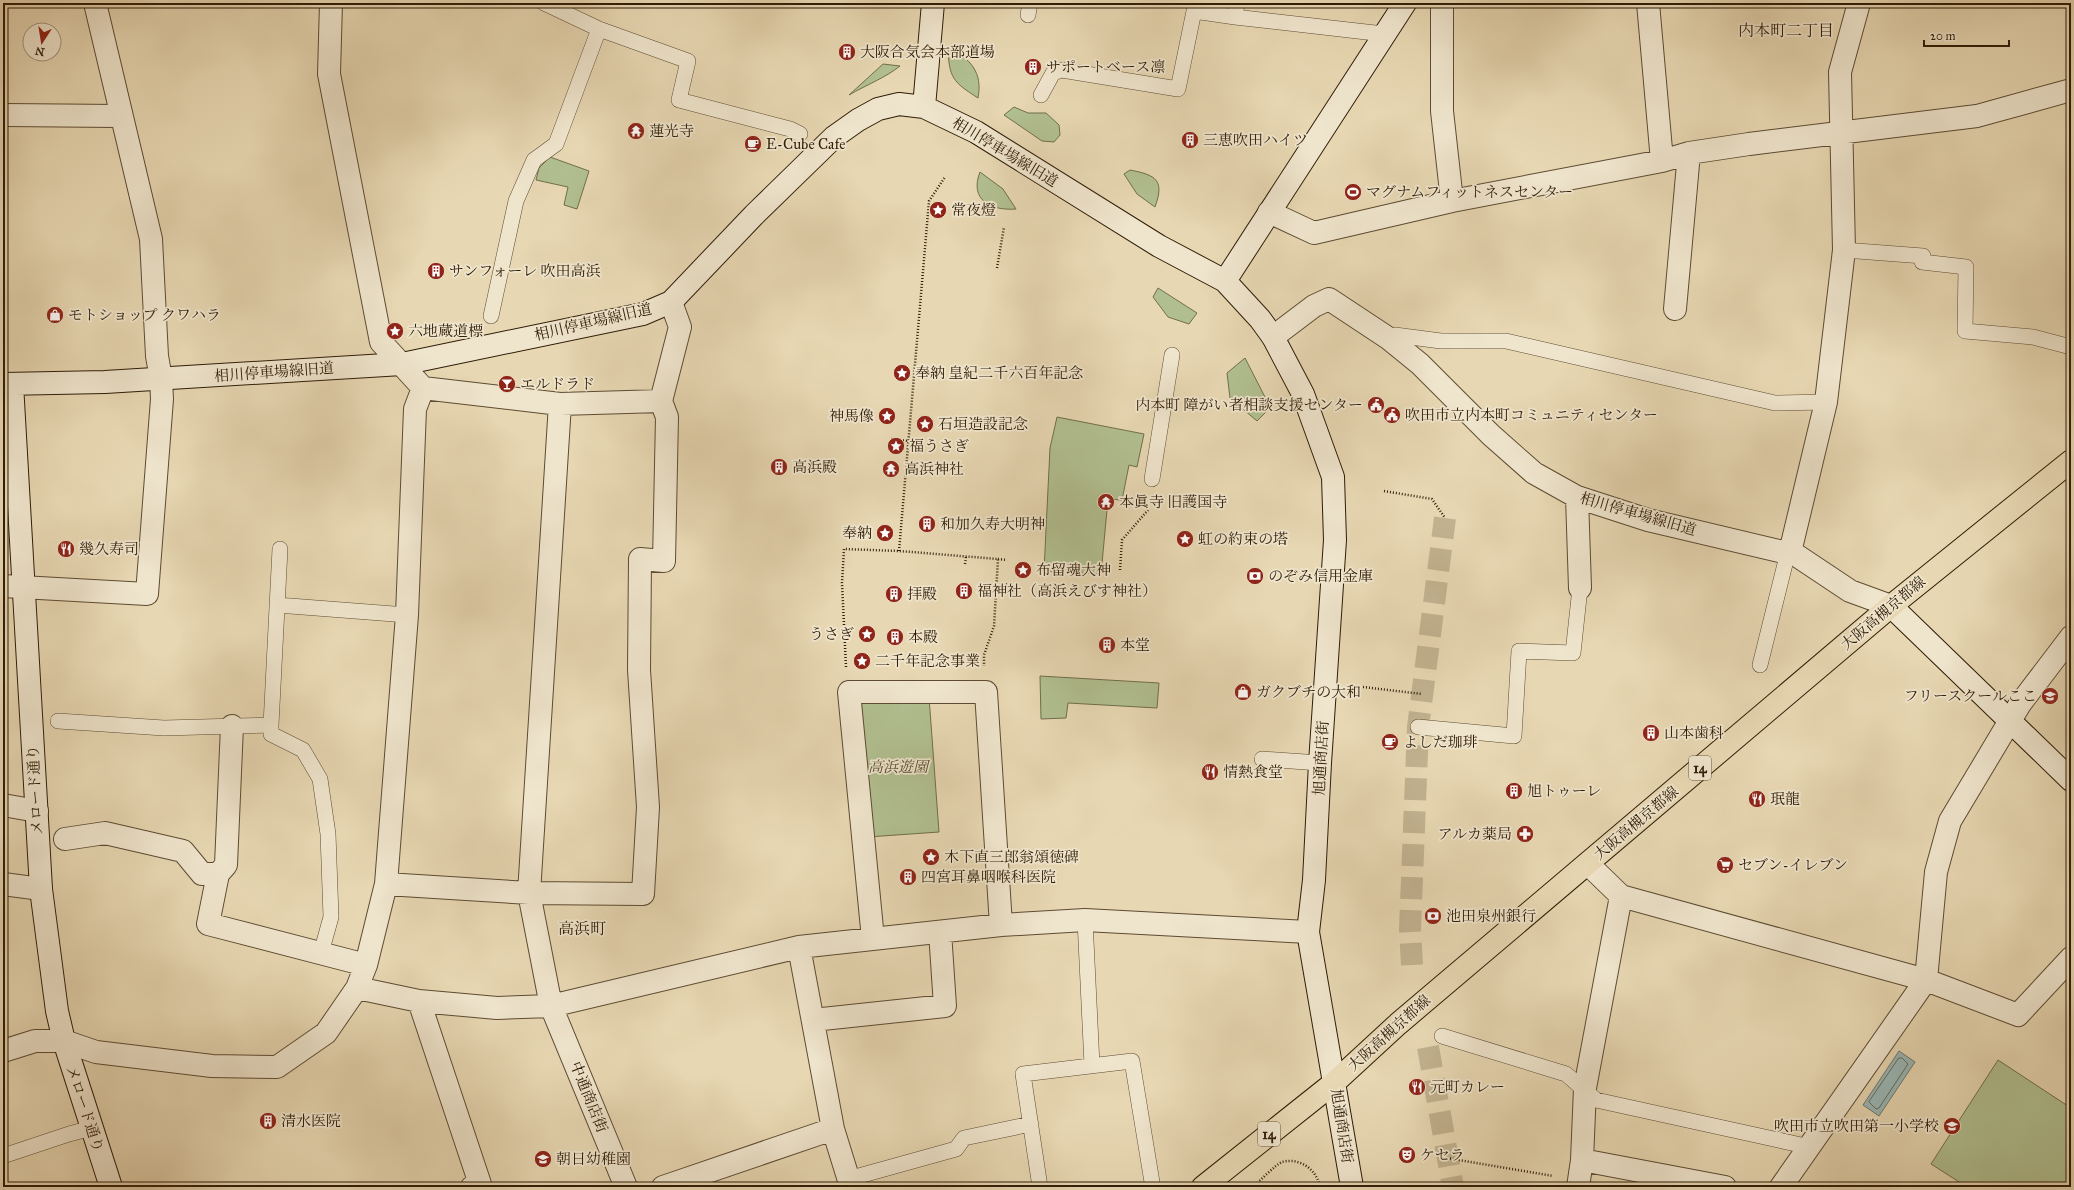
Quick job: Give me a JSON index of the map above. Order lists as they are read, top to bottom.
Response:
{
  "streets": {
    "main road": ["大阪高槻京都線", "14"],
    "street": [
      "相川停車場線旧道",
      "旭通商店街",
      "メロード通り",
      "中通商店街"
    ]
  },
  "crossings": [
    ["相川停車場線旧道", "大阪高槻京都線"],
    ["相川停車場線旧道", "旭通商店街"],
    ["相川停車場線旧道", "メロード通り"],
    ["大阪高槻京都線", "旭通商店街"]
  ],
  "districts": ["内本町二丁目", "高浜町"],
  "parks": ["高浜遊園"],
  "places": {
    "building": [
      "大阪合気会本部道場",
      "サポートベース凛",
      "三恵吹田ハイツ",
      "サンフォーレ 吹田高浜",
      "高浜殿",
      "和加久寿大明神",
      "福神社（高浜えびす神社）",
      "拝殿",
      "本殿",
      "本堂",
      "山本歯科",
      "旭トゥーレ",
      "四宮耳鼻咽喉科医院",
      "清水医院"
    ],
    "temple": ["蓮光寺", "高浜神社", "本眞寺 旧護国寺"],
    "cafe": ["E-Cube Cafe", "よしだ珈琲"],
    "sports": ["マグナムフィットネスセンター"],
    "place": [
      "常夜燈",
      "六地蔵道標",
      "奉納 皇紀二千六百年記念",
      "神馬像",
      "石垣造設記念",
      "福うさぎ",
      "奉納",
      "虹の約束の塔",
      "布留魂大神",
      "うさぎ",
      "二千年記念事業",
      "木下直三郎翁頌徳碑"
    ],
    "shop": ["モトショップ クワハラ", "ガクブチの大和"],
    "bar": ["エルドラド"],
    "public building": ["内本町 障がい者相談支援センター", "吹田市立内本町コミュニティセンター"],
    "restaurant": [
      "幾久寿司",
      "情熱食堂",
      "珉龍",
      "元町カレー"
    ],
    "bank": ["のぞみ信用金庫", "池田泉州銀行"],
    "school or university": ["フリースクールここ", "吹田市立吹田第一小学校", "朝日幼稚園"],
    "pharmacy": ["アルカ薬局"],
    "supermarket": ["セブン-イレブン"],
    "theatre": ["ケセラ"]
  },
  "scale_bar": "20 m",
  "north": "bottom"
}
